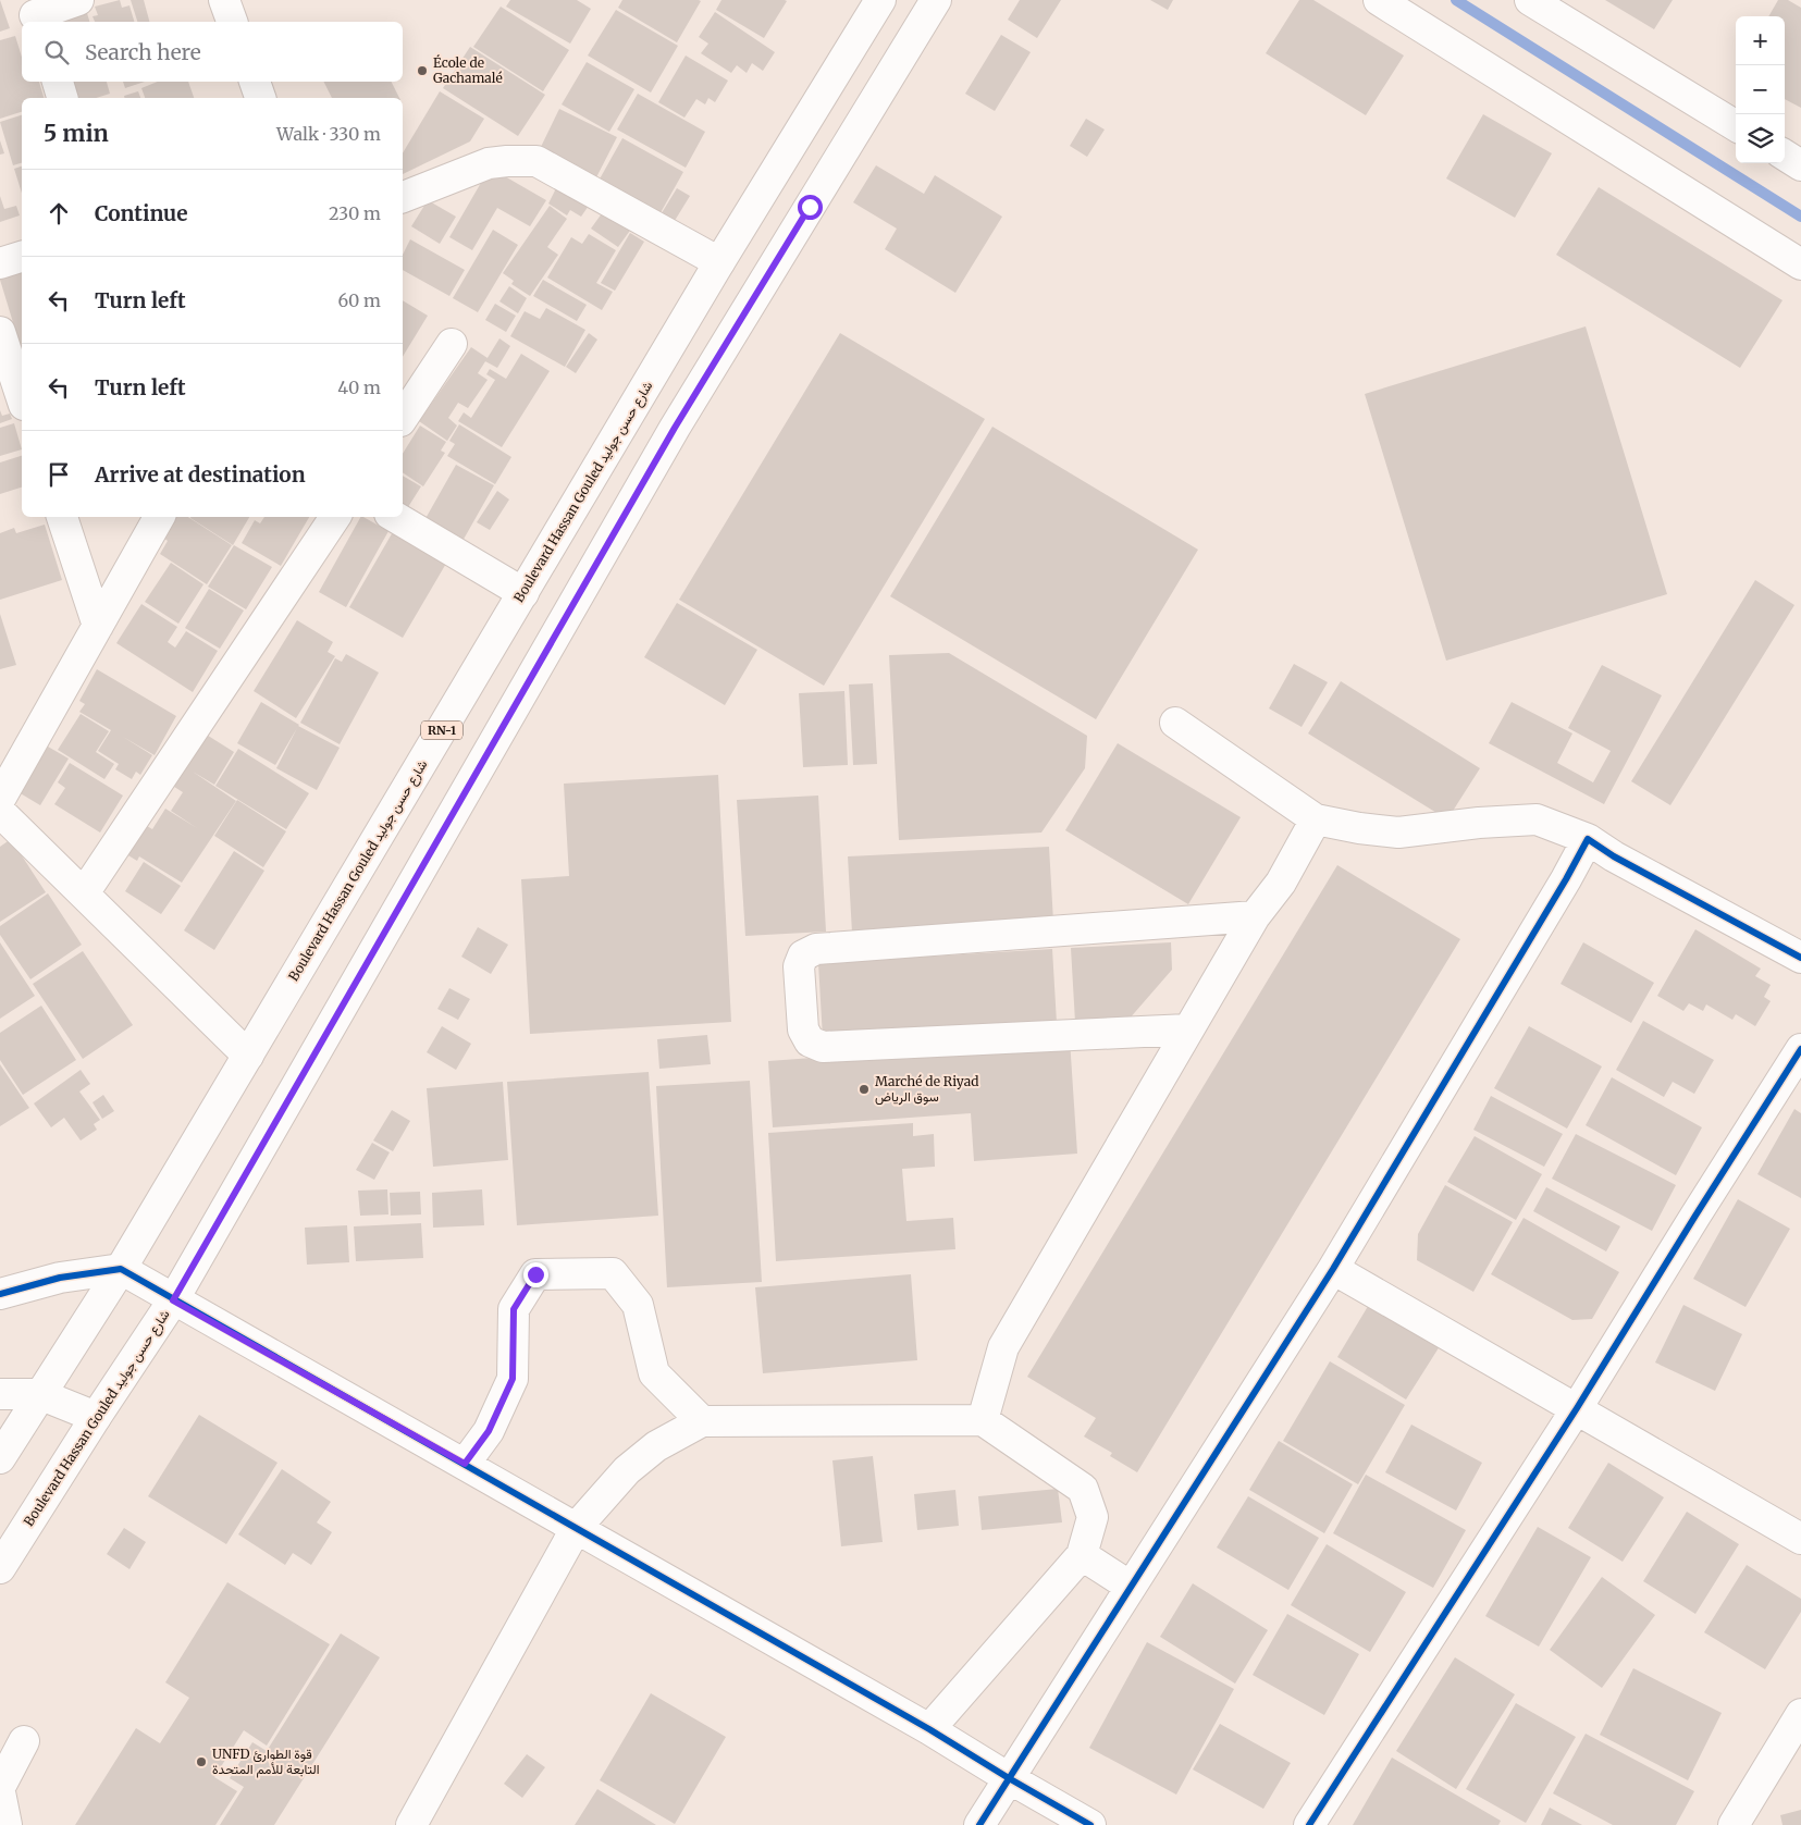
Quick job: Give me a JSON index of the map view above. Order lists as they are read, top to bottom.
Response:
{
  "streets": {
    "street": ["Boulevard Hassan Gouled شارع حسن جوليد", "RN-1"]
  },
  "places": ["École de Gachamalé", "Marché de Riyad سوق الرياض", "UNFD قوة الطوارئ التابعة للأمم المتحدة"],
  "page": {
    "map_buttons": ["+", "−"],
    "search": "Search here",
    "heading": ["5 min", "Walk · 330 m"],
    "list": [
      ["Continue", "230 m"],
      ["Turn left", "60 m"],
      ["Turn left", "40 m"],
      "Arrive at destination"
    ]
  }
}
